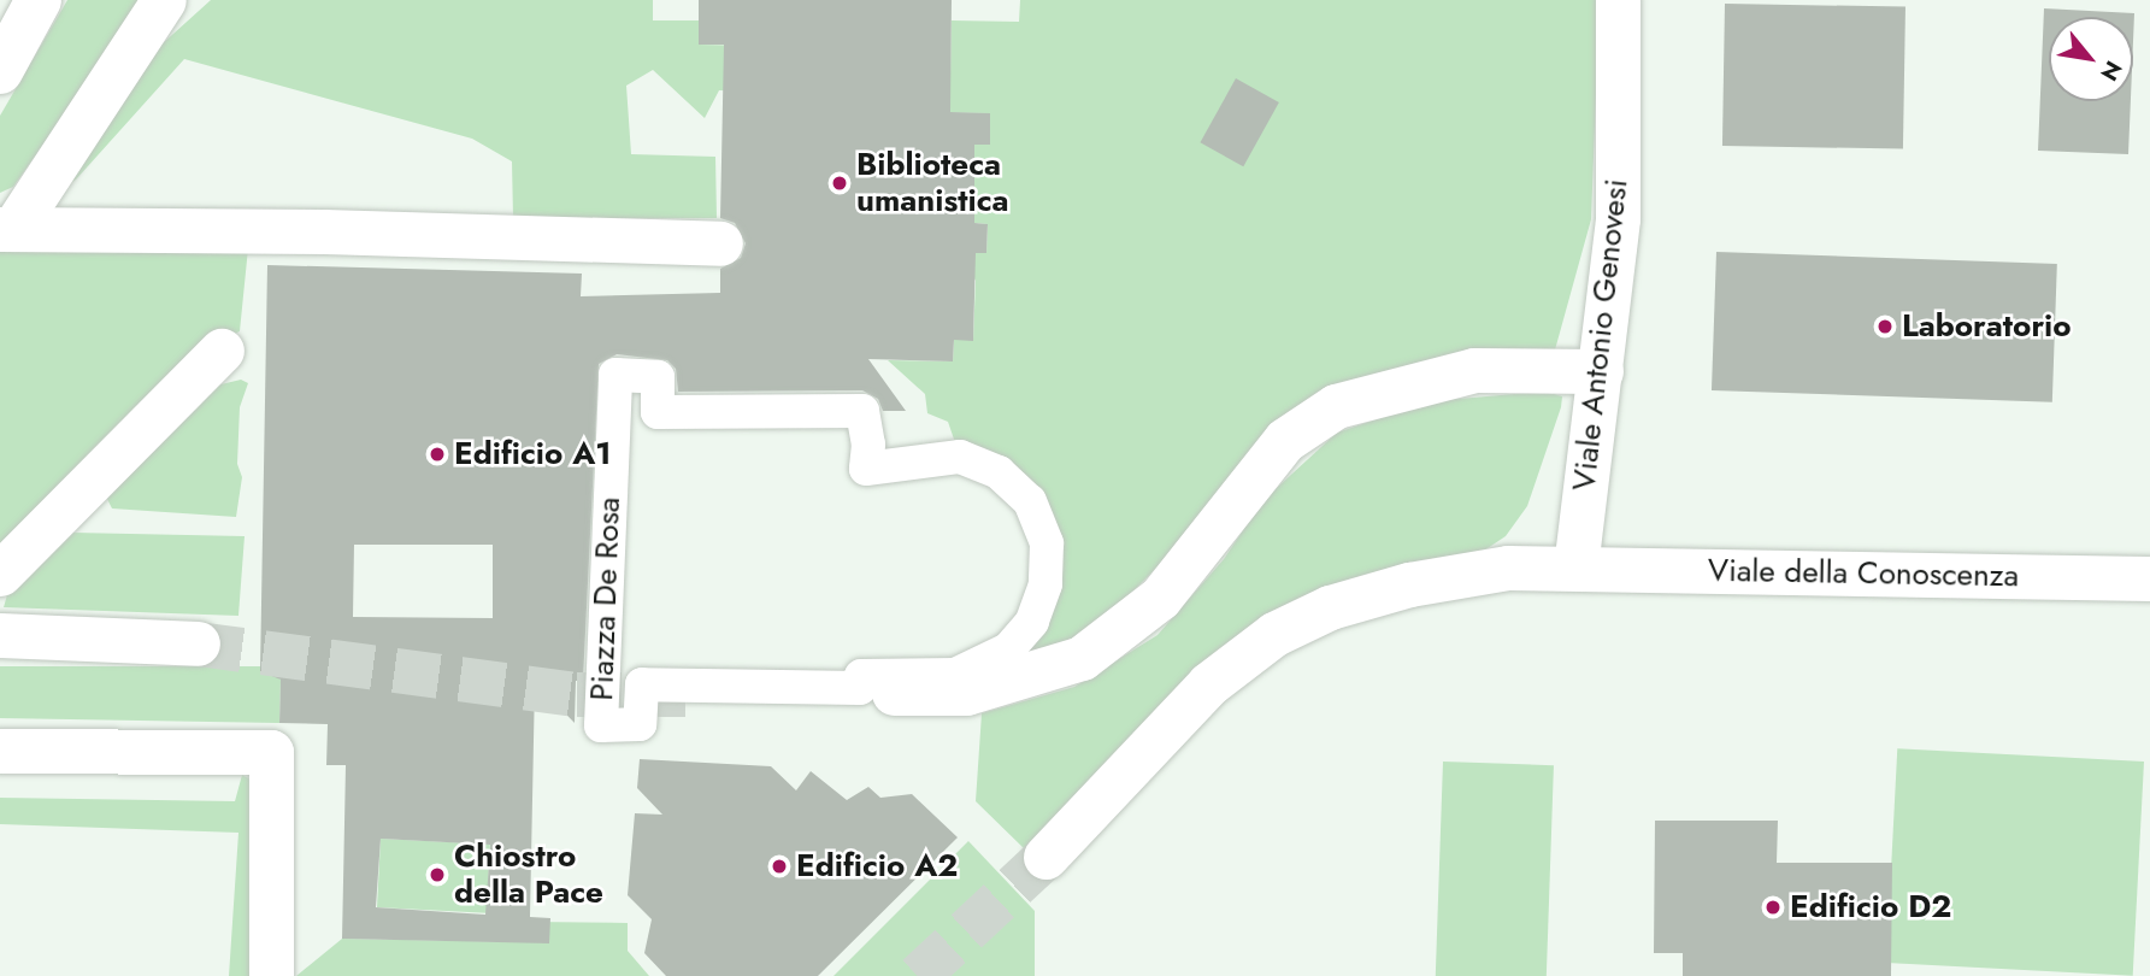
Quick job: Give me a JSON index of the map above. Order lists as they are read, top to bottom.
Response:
{
  "streets": {
    "street": ["Viale Antonio Genovesi", "Viale della Conoscenza", "Piazza De Rosa"]
  },
  "crossings": [
    ["Viale Antonio Genovesi", "Viale della Conoscenza"]
  ],
  "places": [
    "Biblioteca umanistica",
    "Laboratorio",
    "Edificio A1",
    "Edificio A2",
    "Chiostro della Pace",
    "Edificio D2"
  ],
  "north": "bottom right"
}
